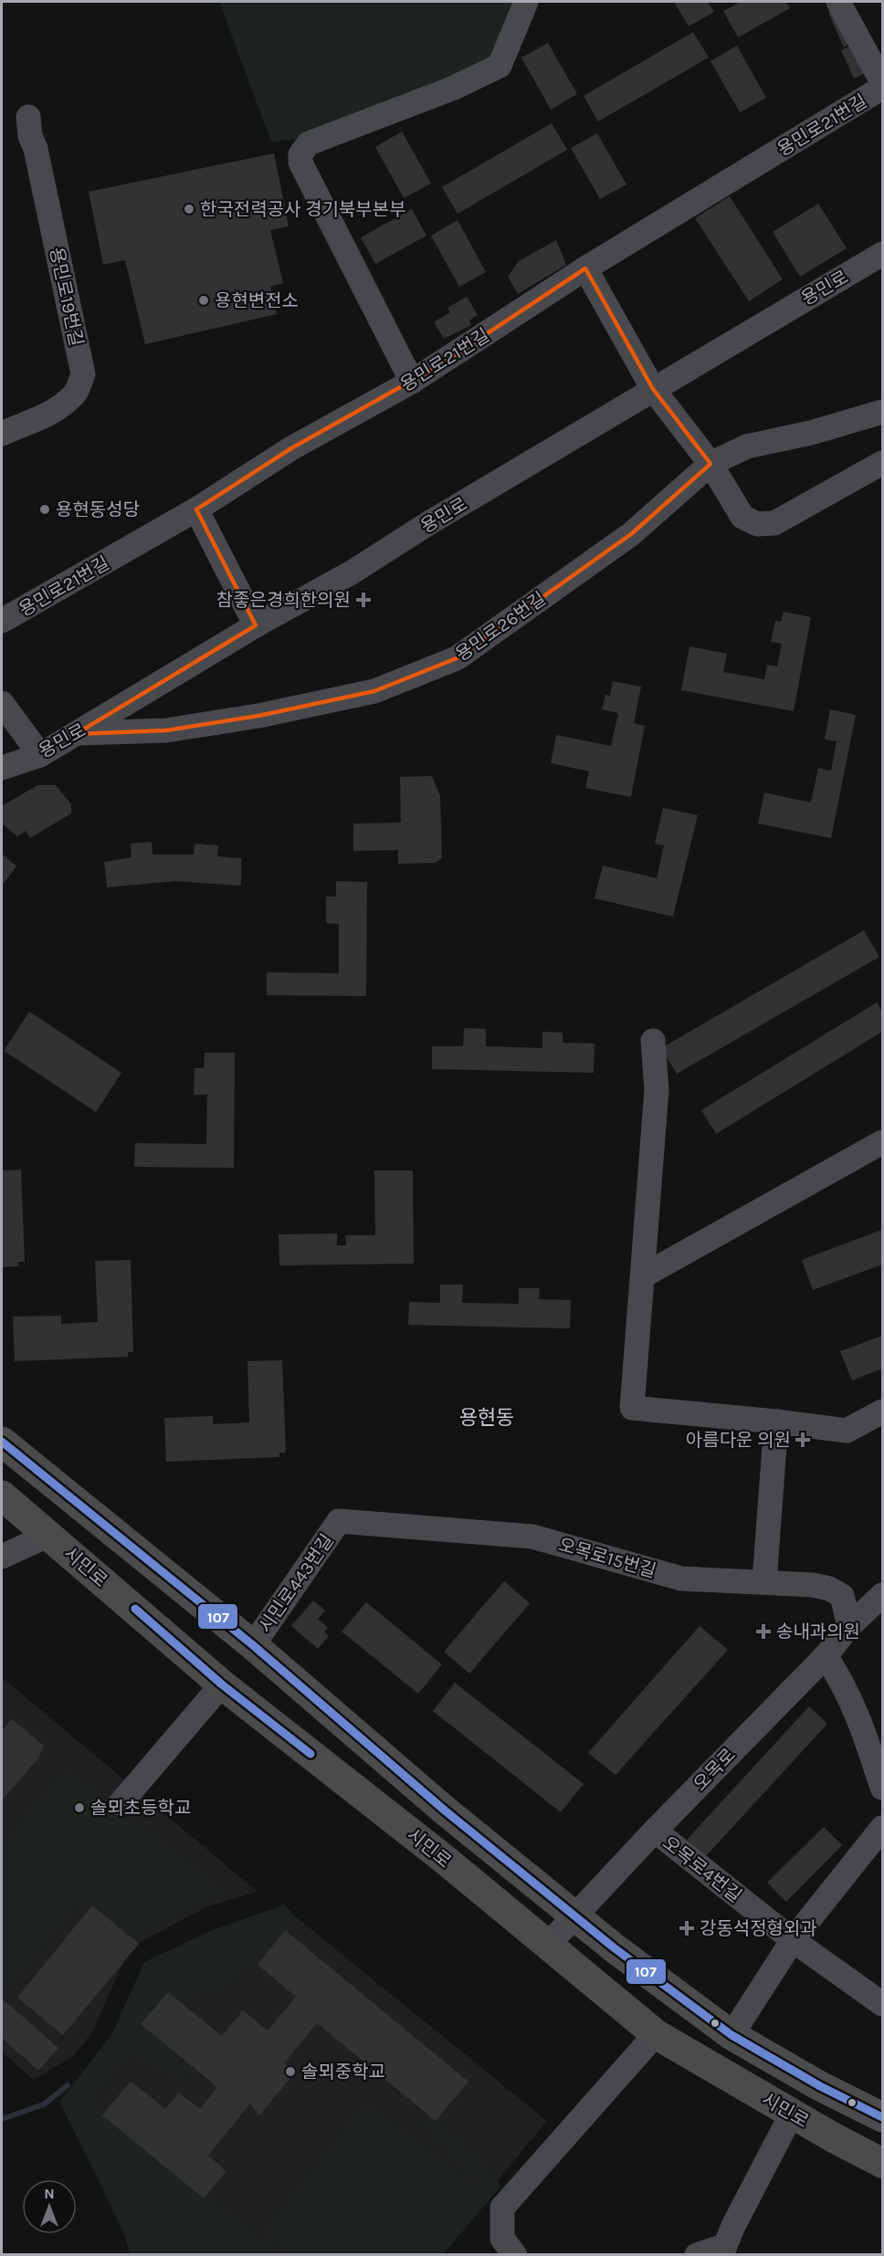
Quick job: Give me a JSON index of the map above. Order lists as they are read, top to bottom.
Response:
{
  "streets": {
    "main road": ["시민로"],
    "street": [
      "용민로21번길",
      "용민로",
      "용민로19번길",
      "용민로26번길",
      "오목로15번길",
      "시민로443번길",
      "오목로",
      "오목로4번길"
    ]
  },
  "crossings": [
    ["용민로", "용민로26번길"],
    ["오목로15번길", "시민로443번길"],
    ["오목로15번길", "오목로"],
    ["시민로", "오목로"],
    ["오목로", "오목로4번길"]
  ],
  "districts": ["용현동"],
  "places": {
    "other": [
      "한국전력공사 경기북부본부",
      "용현변전소",
      "용현동성당",
      "솔뫼초등학교",
      "솔뫼중학교"
    ],
    "health": [
      "참좋은경희한의원",
      "아름다운 의원",
      "송내과의원",
      "강동석정형외과"
    ]
  },
  "lines": ["transit line 107"],
  "north": "top"
}
